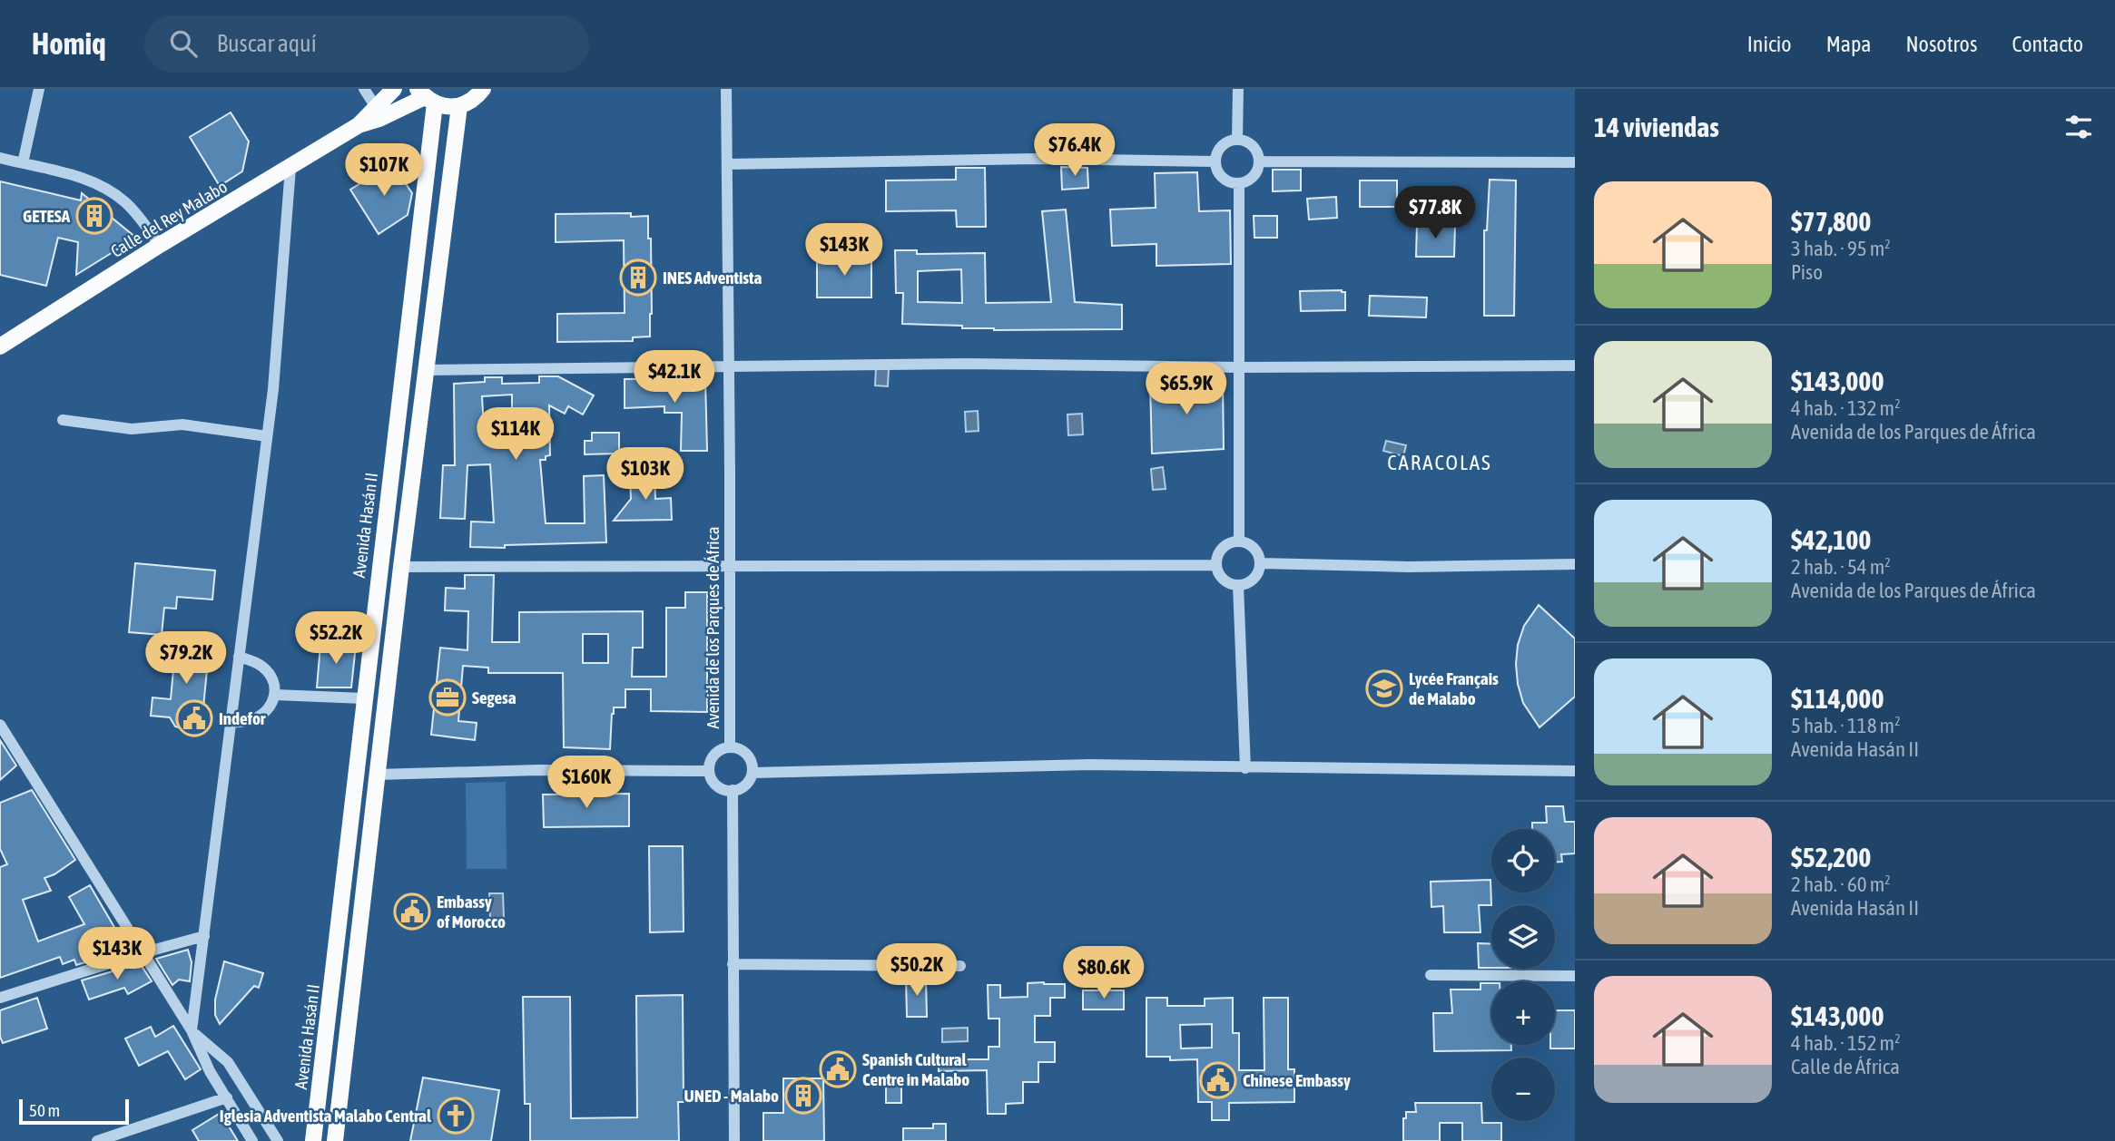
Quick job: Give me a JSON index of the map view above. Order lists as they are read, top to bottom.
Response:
{
  "streets": {
    "main road": ["Calle del Rey Malabo", "Avenida Hasán II"],
    "street": ["Avenida de los Parques de África"]
  },
  "crossings": [
    ["Calle del Rey Malabo", "Avenida Hasán II"]
  ],
  "districts": ["CARACOLAS"],
  "places": {
    "building": ["GETESA", "INES Adventista", "UNED - Malabo"],
    "school or university": ["Lycée Français de Malabo"],
    "office": ["Segesa"],
    "public building": [
      "Indefor",
      "Embassy of Morocco",
      "Spanish Cultural Centre in Malabo",
      "Chinese Embassy"
    ],
    "church": ["Iglesia Adventista Malabo Central"]
  },
  "scale_bar": "50 m",
  "page": {
    "header": "Homiq",
    "search": "Buscar aquí",
    "nav": [
      "Inicio",
      "Mapa",
      "Nosotros",
      "Contacto"
    ],
    "heading": "14 viviendas",
    "price": [
      "$76.4K",
      "$107K",
      "$77.8K",
      "$143K",
      "$42.1K",
      "$65.9K",
      "$114K",
      "$103K",
      "$52.2K",
      "$79.2K",
      "$160K",
      "$143K",
      "$50.2K",
      "$80.6K"
    ],
    "list": [
      {
        "name": "$77,800",
        "note": "3 hab. · 95 m² · Piso"
      },
      {
        "name": "$143,000",
        "note": "4 hab. · 132 m² · Avenida de los Parques de África"
      },
      {
        "name": "$42,100",
        "note": "2 hab. · 54 m² · Avenida de los Parques de África"
      },
      {
        "name": "$114,000",
        "note": "5 hab. · 118 m² · Avenida Hasán II"
      },
      {
        "name": "$52,200",
        "note": "2 hab. · 60 m² · Avenida Hasán II"
      },
      {
        "name": "$143,000",
        "note": "4 hab. · 152 m² · Calle de África"
      }
    ],
    "map_buttons": ["+", "−"],
    "scale": "50 m"
  }
}
